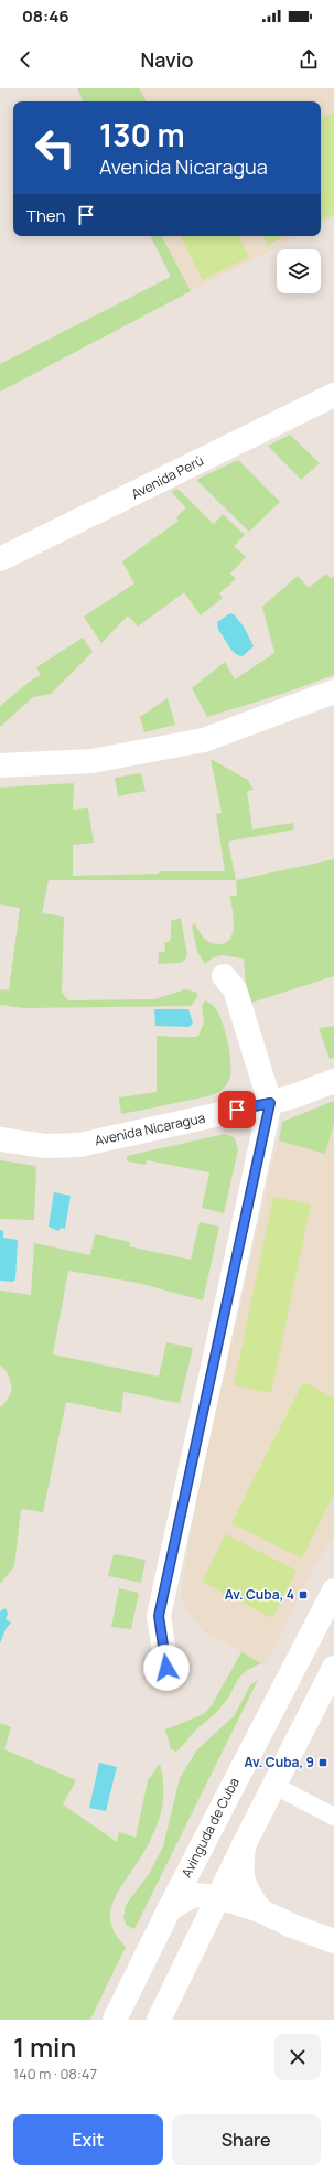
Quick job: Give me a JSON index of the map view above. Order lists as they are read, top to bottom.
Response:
{
  "streets": {
    "street": ["Avenida Perú", "Avenida Nicaragua", "Avinguda de Cuba"]
  },
  "places": {
    "transit": ["Av. Cuba, 4", "Av. Cuba, 9"]
  },
  "page": {
    "status": "08:46",
    "header": "Navio",
    "turn": ["130 m", "Avenida Nicaragua"],
    "then": "Then",
    "heading": ["1 min", "140 m · 08:47"],
    "buttons": ["Exit", "Share"]
  }
}
